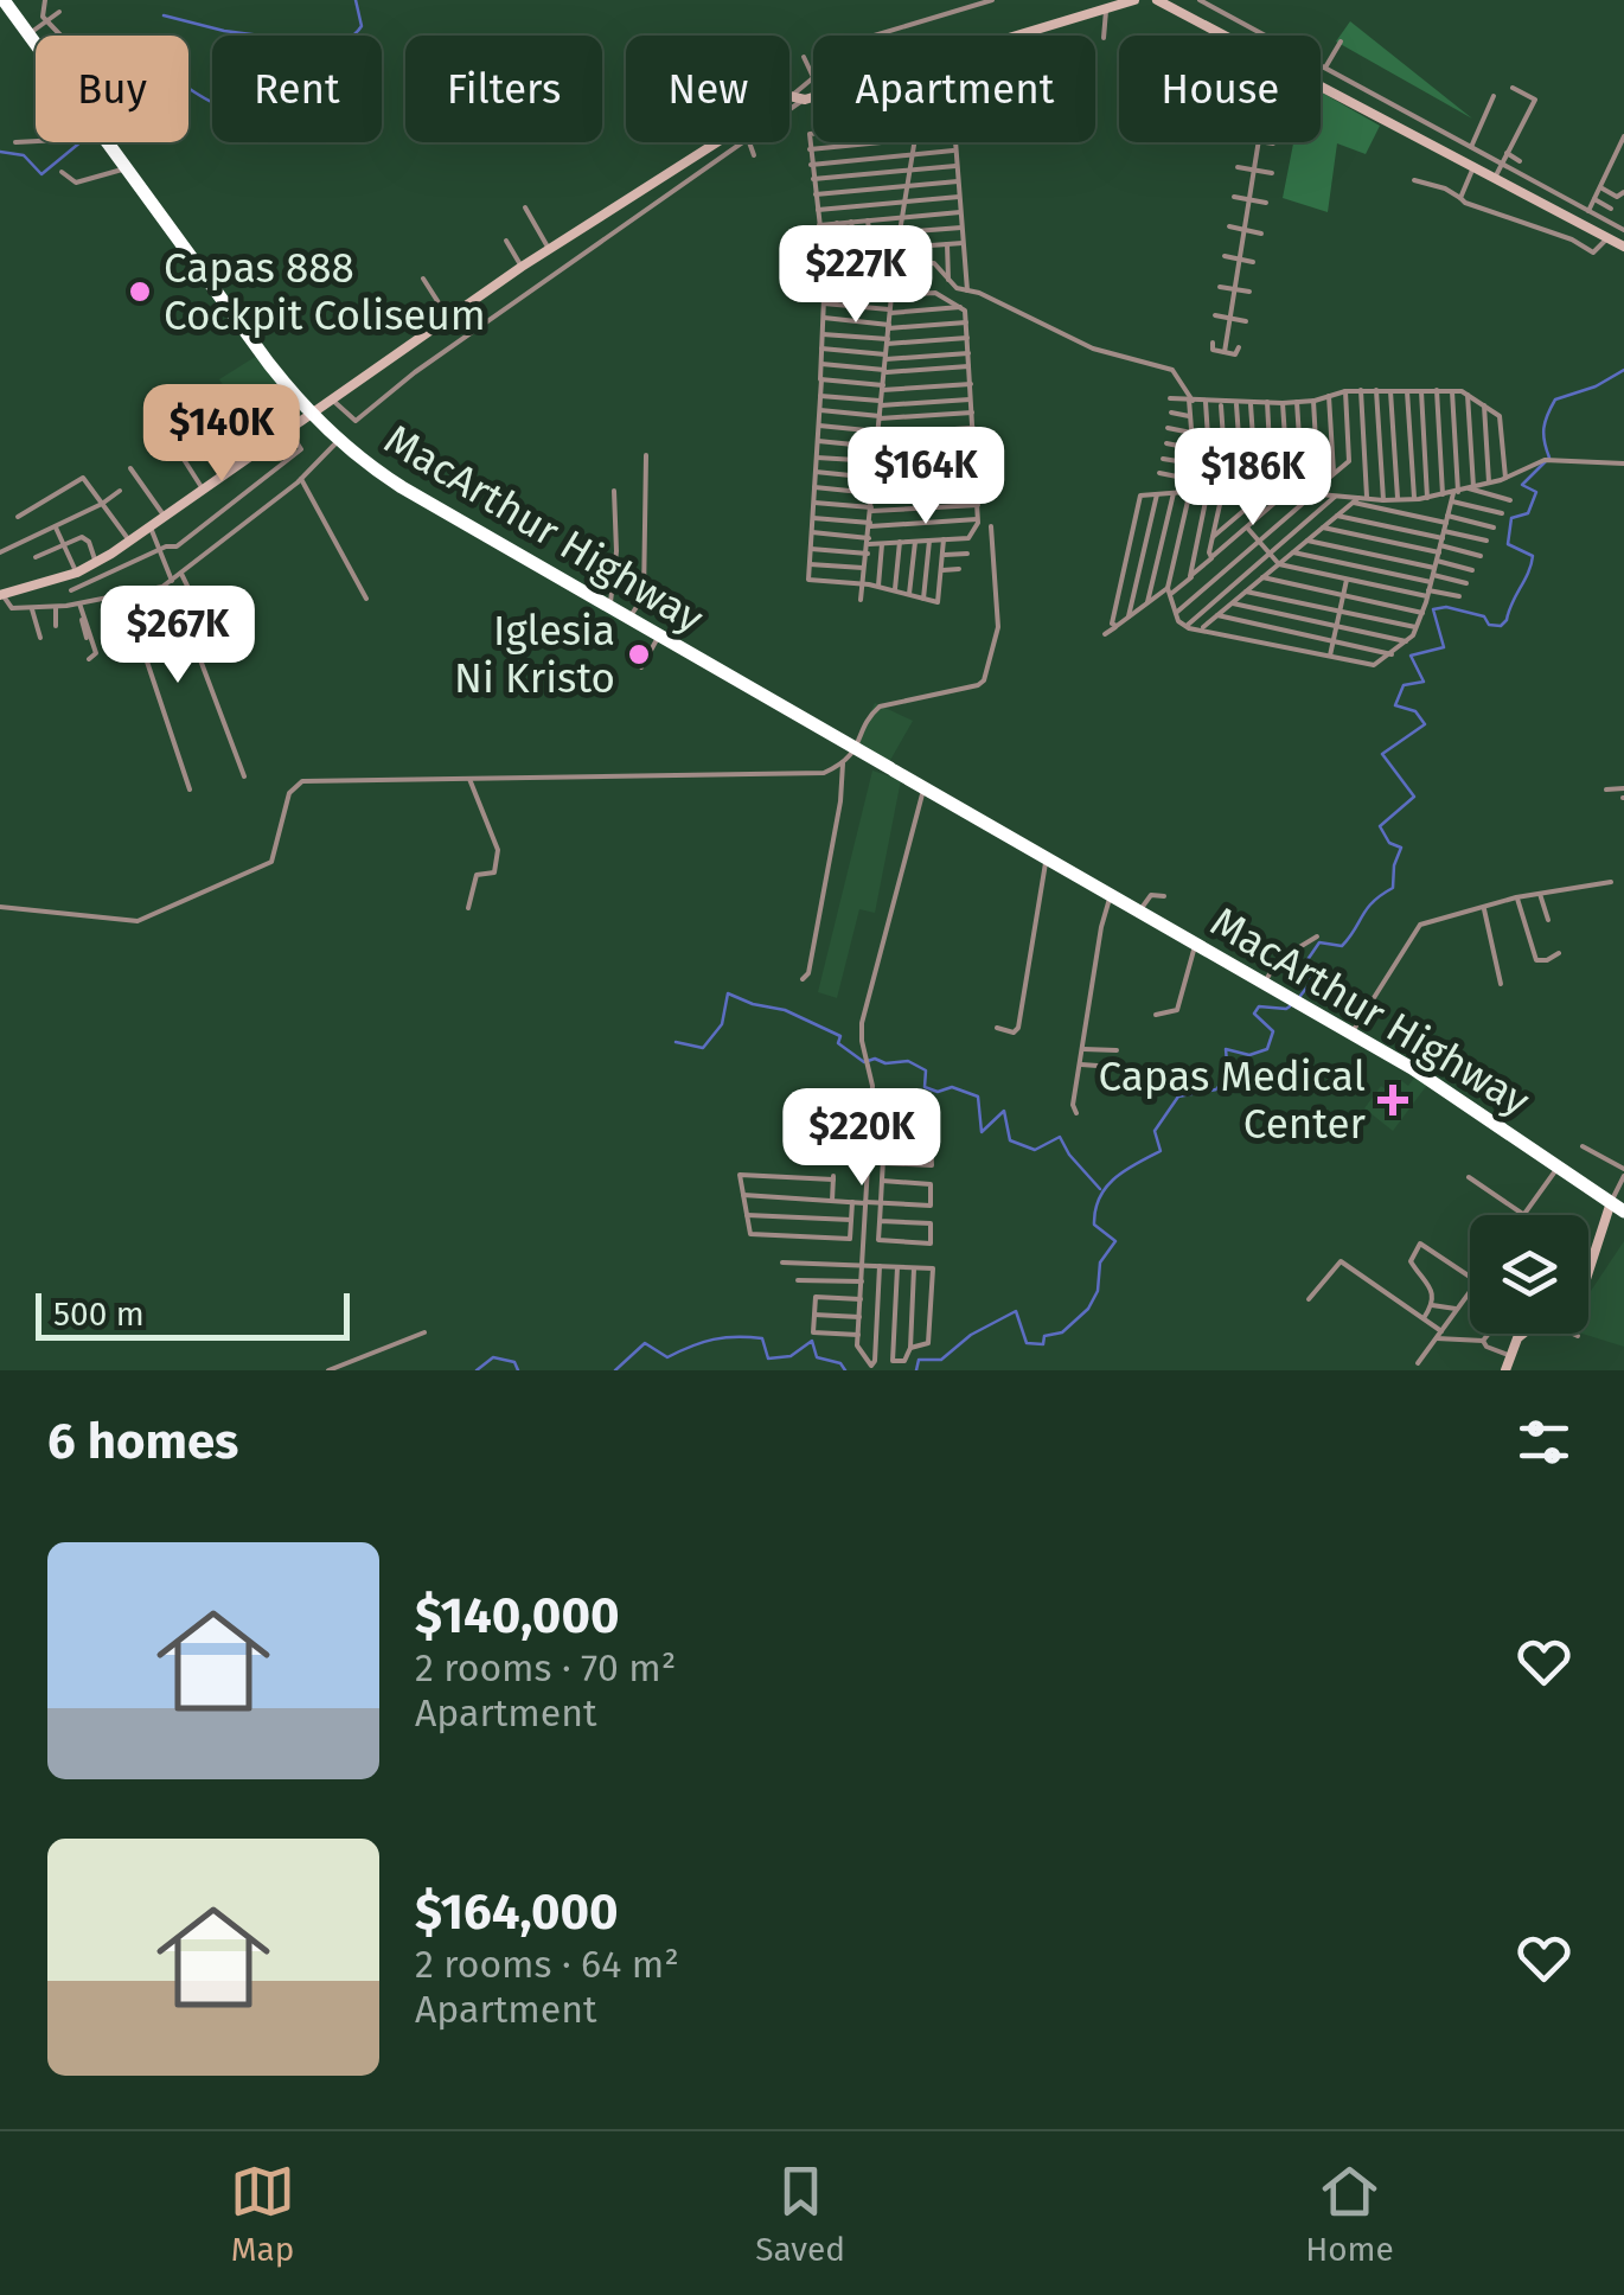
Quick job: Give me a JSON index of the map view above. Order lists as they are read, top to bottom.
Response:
{
  "streets": {
    "highway": ["MacArthur Highway"]
  },
  "places": {
    "other": ["Capas 888 Cockpit Coliseum", "Iglesia Ni Kristo"],
    "health": ["Capas Medical Center"]
  },
  "scale_bar": "500 m",
  "page": {
    "chip": [
      "Buy",
      "Rent",
      "Filters",
      "New",
      "Apartment",
      "House"
    ],
    "price": [
      "$227K",
      "$140K",
      "$164K",
      "$186K",
      "$267K",
      "$220K"
    ],
    "scale": "500 m",
    "heading": "6 homes",
    "list": [
      {
        "name": "$140,000",
        "note": "2 rooms · 70 m² · Apartment"
      },
      {
        "name": "$164,000",
        "note": "2 rooms · 64 m² · Apartment"
      }
    ],
    "tabs": ["Map", "Saved", "Home"]
  }
}
